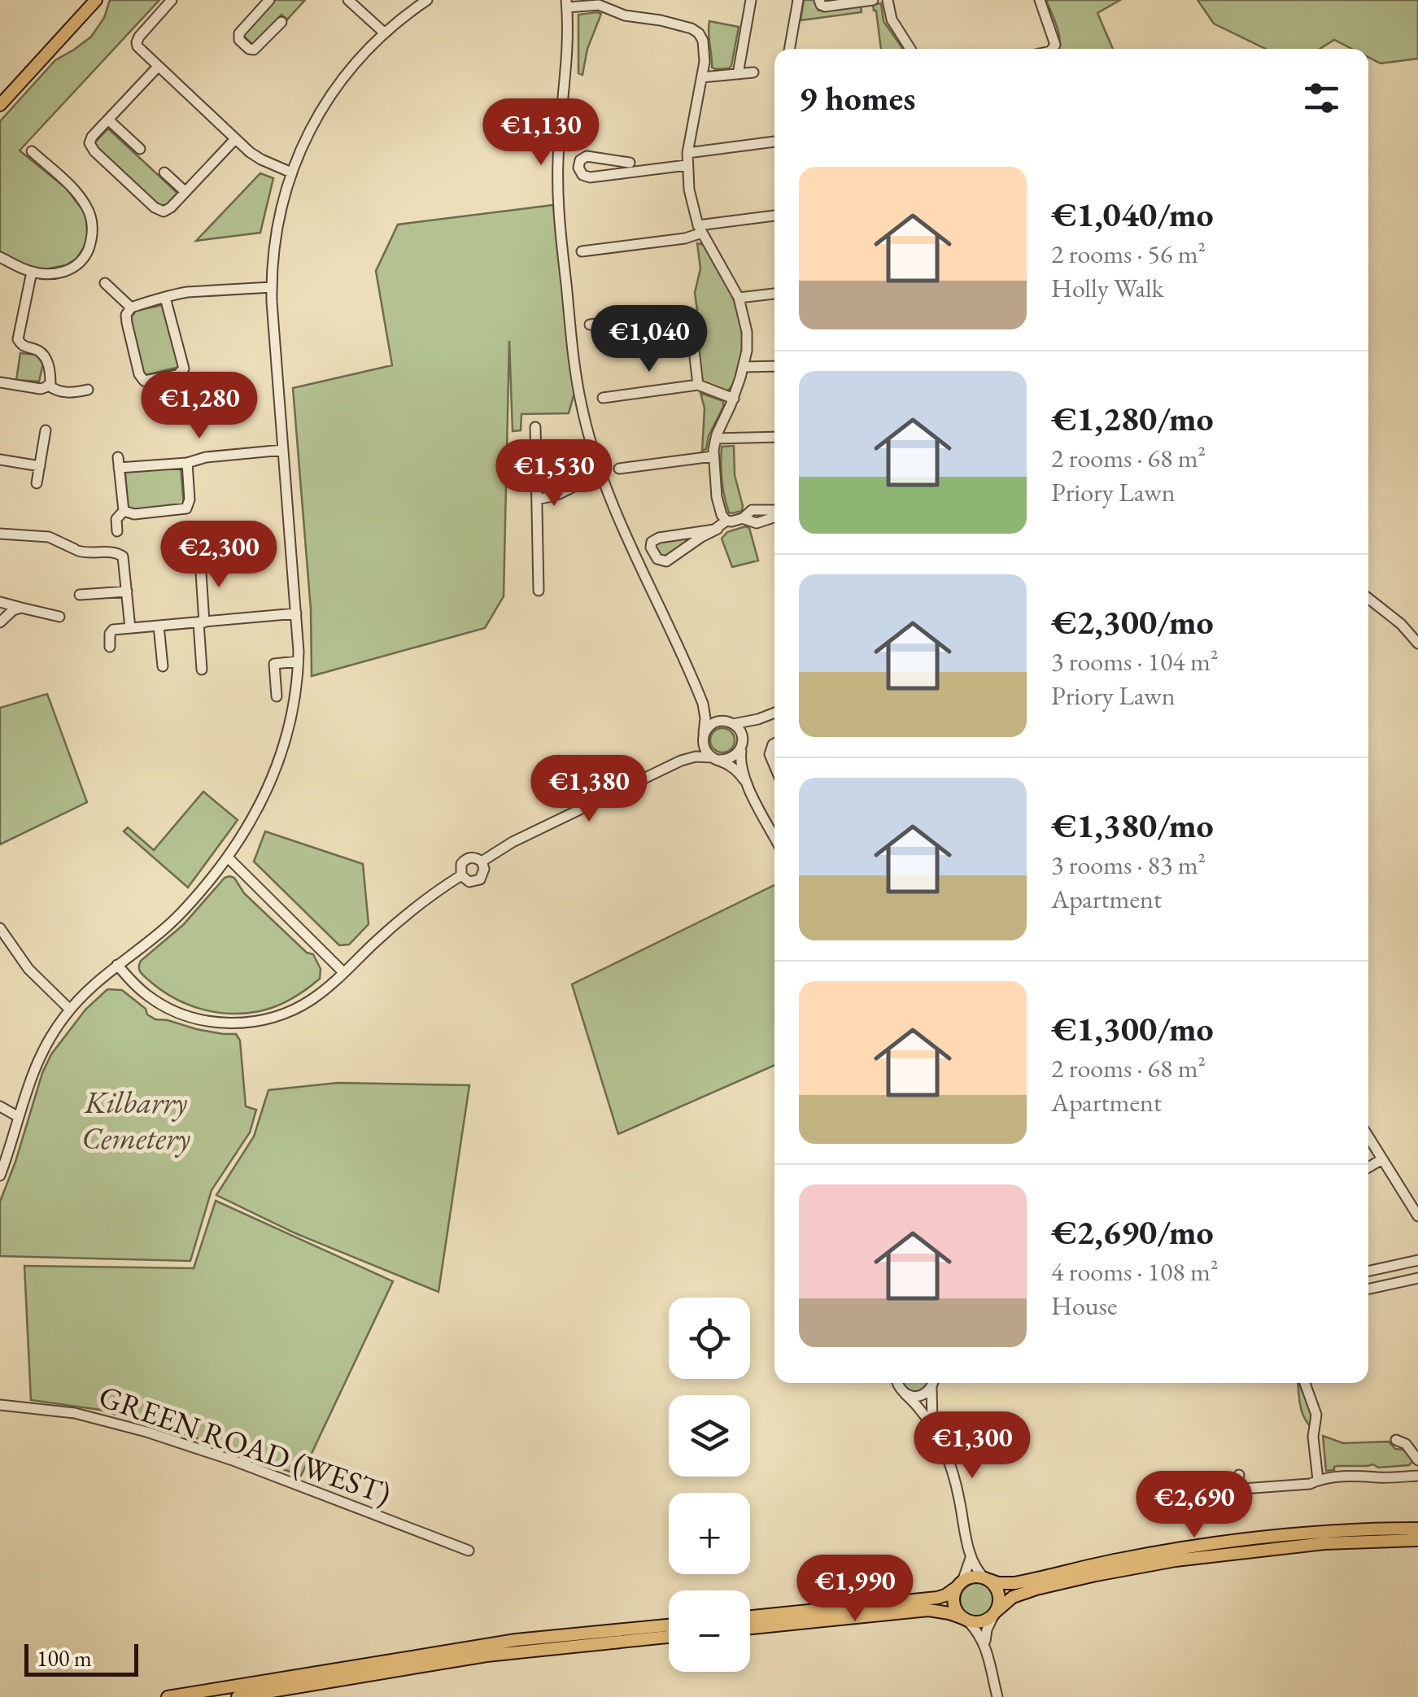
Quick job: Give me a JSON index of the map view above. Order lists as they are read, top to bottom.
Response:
{
  "streets": {
    "street": ["GREEN ROAD (WEST)"]
  },
  "parks": ["Kilbarry Cemetery"],
  "scale_bar": "100 m",
  "page": {
    "heading": "9 homes",
    "price": [
      "€1,130",
      "€1,040",
      "€1,280",
      "€1,530",
      "€2,300",
      "€1,380",
      "€1,300",
      "€2,690",
      "€1,990"
    ],
    "list": [
      {
        "name": "€1,040/mo",
        "note": "2 rooms · 56 m² · Holly Walk"
      },
      {
        "name": "€1,280/mo",
        "note": "2 rooms · 68 m² · Priory Lawn"
      },
      {
        "name": "€2,300/mo",
        "note": "3 rooms · 104 m² · Priory Lawn"
      },
      {
        "name": "€1,380/mo",
        "note": "3 rooms · 83 m² · Apartment"
      },
      {
        "name": "€1,300/mo",
        "note": "2 rooms · 68 m² · Apartment"
      },
      {
        "name": "€2,690/mo",
        "note": "4 rooms · 108 m² · House"
      }
    ],
    "map_buttons": ["+", "−"],
    "scale": "100 m"
  }
}
